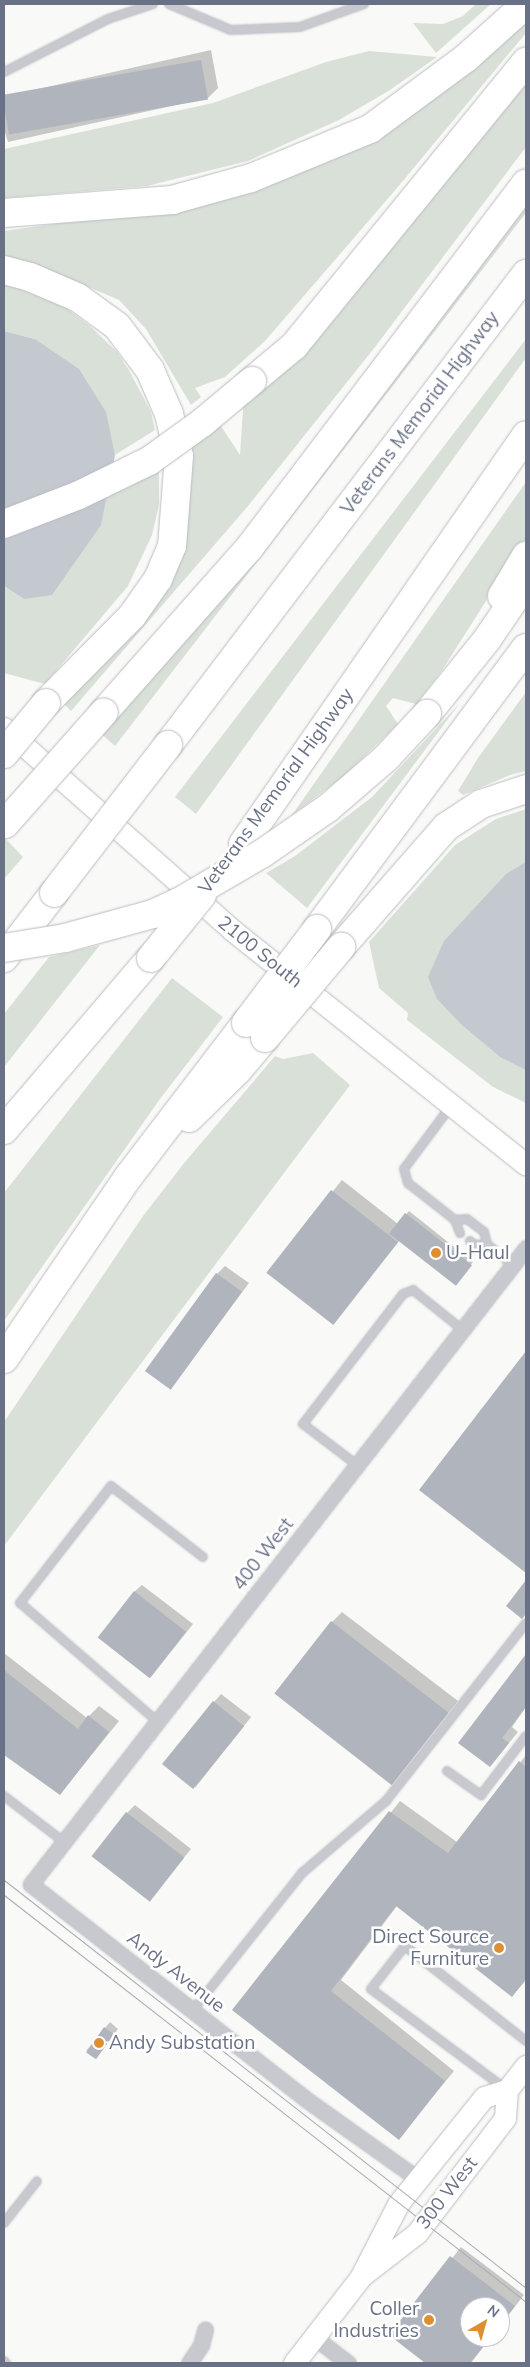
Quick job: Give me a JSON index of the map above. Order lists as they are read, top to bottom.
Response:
{
  "streets": {
    "highway": ["Veterans Memorial Highway"],
    "main road": ["2100 South", "300 West"],
    "street": ["400 West", "Andy Avenue"]
  },
  "crossings": [
    ["400 West", "Andy Avenue"],
    ["Andy Avenue", "300 West"]
  ],
  "places": [
    "U-Haul",
    "Direct Source Furniture",
    "Andy Substation",
    "Coller Industries"
  ],
  "north": "top right"
}
